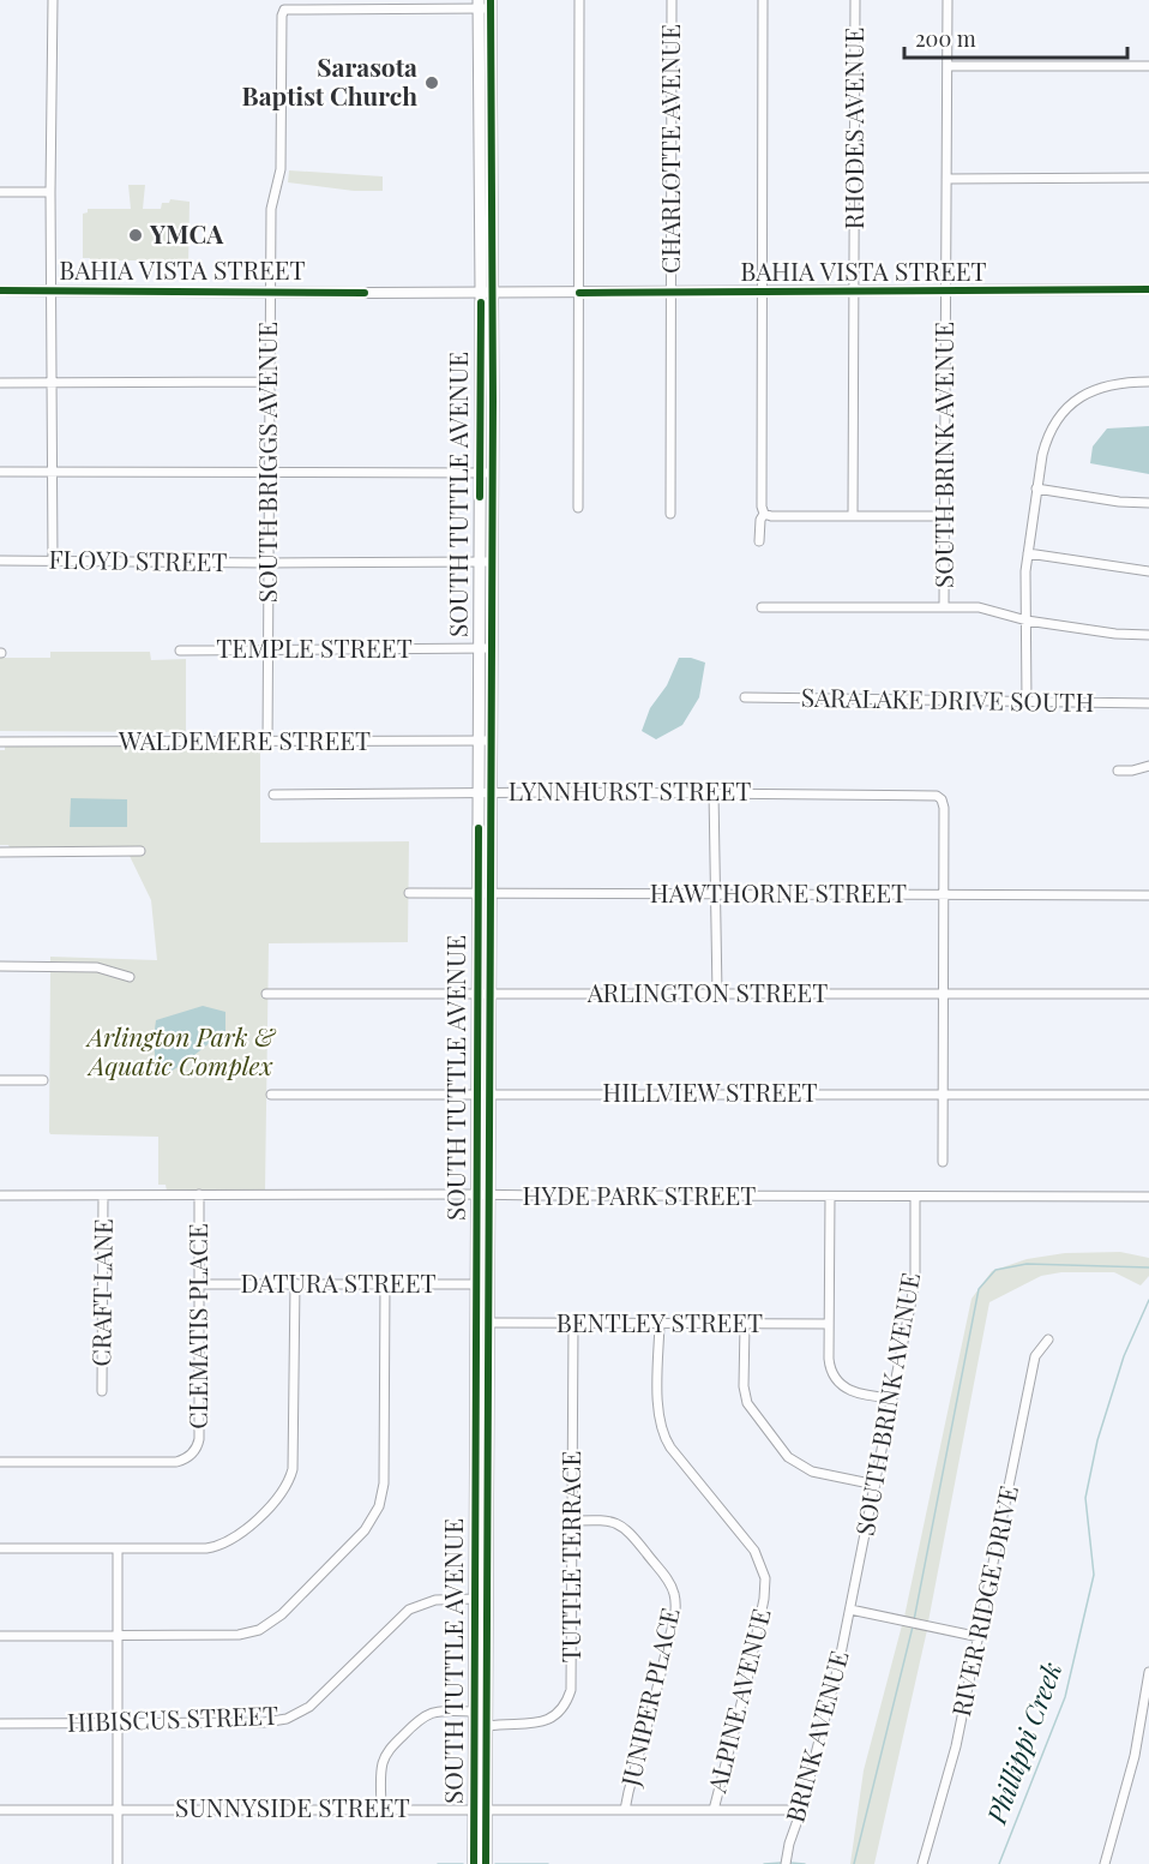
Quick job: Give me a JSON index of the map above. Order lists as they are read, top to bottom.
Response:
{
  "streets": {
    "main road": ["SOUTH TUTTLE AVENUE"],
    "street": [
      "RHODES AVENUE",
      "CHARLOTTE AVENUE",
      "BAHIA VISTA STREET",
      "SOUTH BRINK AVENUE",
      "SOUTH BRIGGS AVENUE",
      "FLOYD STREET",
      "TEMPLE STREET",
      "SARALAKE DRIVE SOUTH",
      "WALDEMERE STREET",
      "LYNNHURST STREET",
      "HAWTHORNE STREET",
      "ARLINGTON STREET",
      "HILLVIEW STREET",
      "HYDE PARK STREET",
      "DATURA STREET",
      "CRAFT LANE",
      "BENTLEY STREET",
      "CLEMATIS PLACE",
      "TUTTLE TERRACE",
      "RIVER RIDGE DRIVE",
      "JUNIPER PLACE",
      "ALPINE AVENUE",
      "HIBISCUS STREET",
      "BRINK AVENUE",
      "SUNNYSIDE STREET"
    ]
  },
  "crossings": [
    ["RHODES AVENUE", "BAHIA VISTA STREET"],
    ["CHARLOTTE AVENUE", "BAHIA VISTA STREET"],
    ["BAHIA VISTA STREET", "SOUTH BRINK AVENUE"],
    ["BAHIA VISTA STREET", "SOUTH BRIGGS AVENUE"],
    ["BAHIA VISTA STREET", "SOUTH TUTTLE AVENUE"],
    ["SOUTH BRINK AVENUE", "HYDE PARK STREET"],
    ["SOUTH BRINK AVENUE", "BRINK AVENUE"],
    ["SOUTH BRIGGS AVENUE", "SOUTH TUTTLE AVENUE"],
    ["SOUTH BRIGGS AVENUE", "FLOYD STREET"],
    ["SOUTH BRIGGS AVENUE", "TEMPLE STREET"],
    ["SOUTH BRIGGS AVENUE", "WALDEMERE STREET"],
    ["SOUTH TUTTLE AVENUE", "FLOYD STREET"],
    ["SOUTH TUTTLE AVENUE", "TEMPLE STREET"],
    ["SOUTH TUTTLE AVENUE", "WALDEMERE STREET"],
    ["SOUTH TUTTLE AVENUE", "LYNNHURST STREET"],
    ["SOUTH TUTTLE AVENUE", "HAWTHORNE STREET"],
    ["SOUTH TUTTLE AVENUE", "ARLINGTON STREET"],
    ["SOUTH TUTTLE AVENUE", "HILLVIEW STREET"],
    ["SOUTH TUTTLE AVENUE", "HYDE PARK STREET"],
    ["SOUTH TUTTLE AVENUE", "DATURA STREET"],
    ["SOUTH TUTTLE AVENUE", "BENTLEY STREET"],
    ["SOUTH TUTTLE AVENUE", "TUTTLE TERRACE"],
    ["SOUTH TUTTLE AVENUE", "HIBISCUS STREET"],
    ["SOUTH TUTTLE AVENUE", "SUNNYSIDE STREET"],
    ["LYNNHURST STREET", "HAWTHORNE STREET"],
    ["HYDE PARK STREET", "CRAFT LANE"],
    ["HYDE PARK STREET", "CLEMATIS PLACE"],
    ["DATURA STREET", "CLEMATIS PLACE"],
    ["BENTLEY STREET", "TUTTLE TERRACE"],
    ["BENTLEY STREET", "ALPINE AVENUE"],
    ["TUTTLE TERRACE", "JUNIPER PLACE"],
    ["JUNIPER PLACE", "SUNNYSIDE STREET"],
    ["ALPINE AVENUE", "SUNNYSIDE STREET"],
    ["BRINK AVENUE", "SUNNYSIDE STREET"]
  ],
  "water": ["Phillippi Creek"],
  "parks": ["Arlington Park & Aquatic Complex"],
  "places": ["Sarasota Baptist Church", "YMCA"],
  "scale_bar": "200 m"
}
